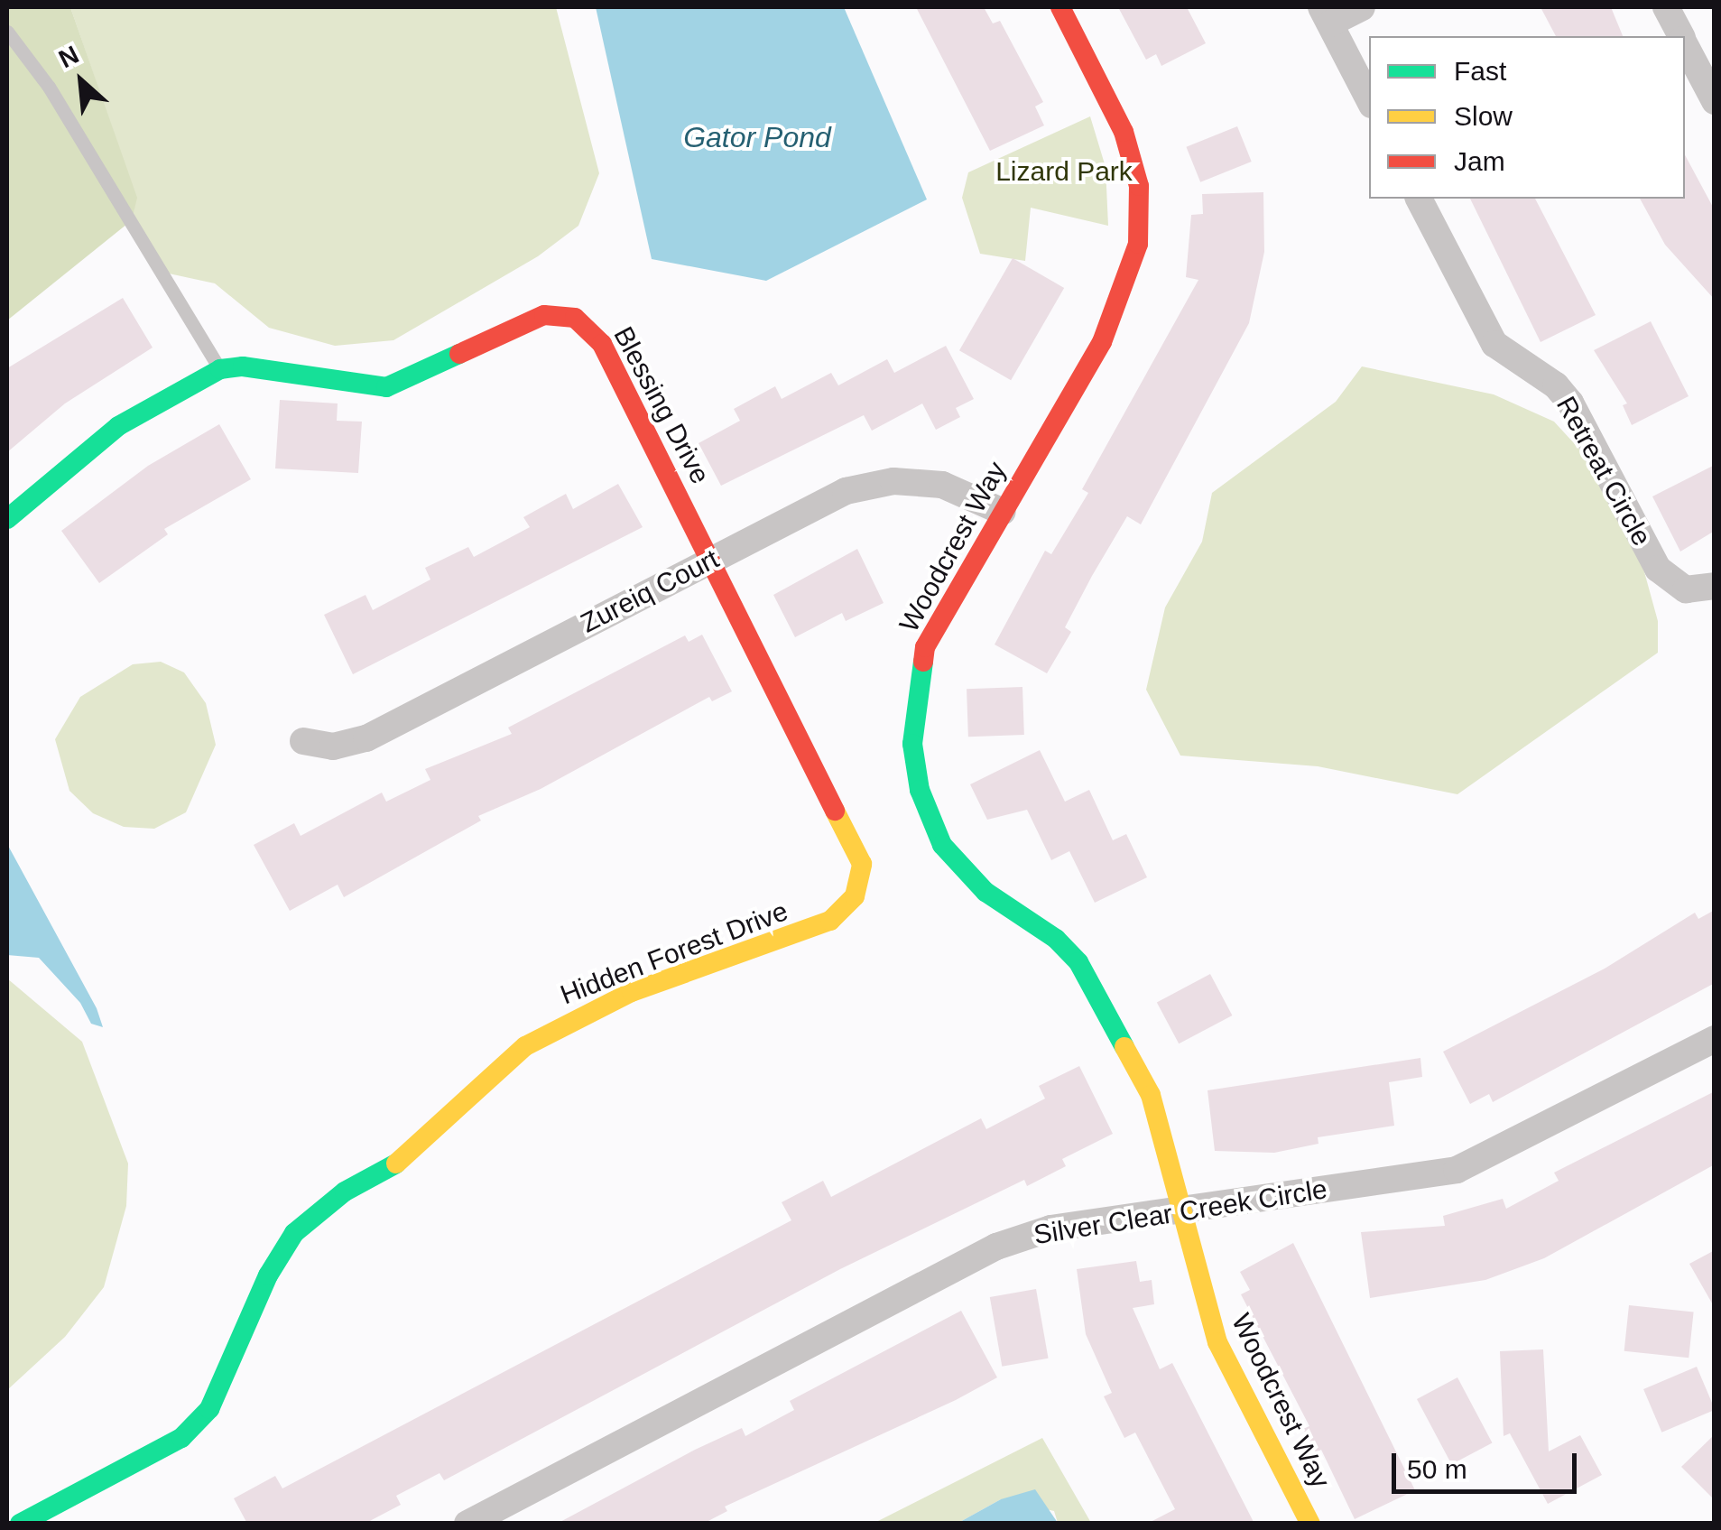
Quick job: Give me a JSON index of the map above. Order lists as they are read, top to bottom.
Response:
{
  "streets": {
    "street": [
      "Blessing Drive",
      "Retreat Circle",
      "Woodcrest Way",
      "Zureiq Court",
      "Hidden Forest Drive",
      "Silver Clear Creek Circle"
    ]
  },
  "crossings": [
    ["Blessing Drive", "Zureiq Court"],
    ["Blessing Drive", "Hidden Forest Drive"],
    ["Woodcrest Way", "Zureiq Court"],
    ["Woodcrest Way", "Silver Clear Creek Circle"],
    ["Zureiq Court", "Hidden Forest Drive"]
  ],
  "water": ["Gator Pond"],
  "parks": ["Lizard Park"],
  "legend": ["Fast", "Slow", "Jam"],
  "scale_bar": "50 m",
  "north": "top left"
}
